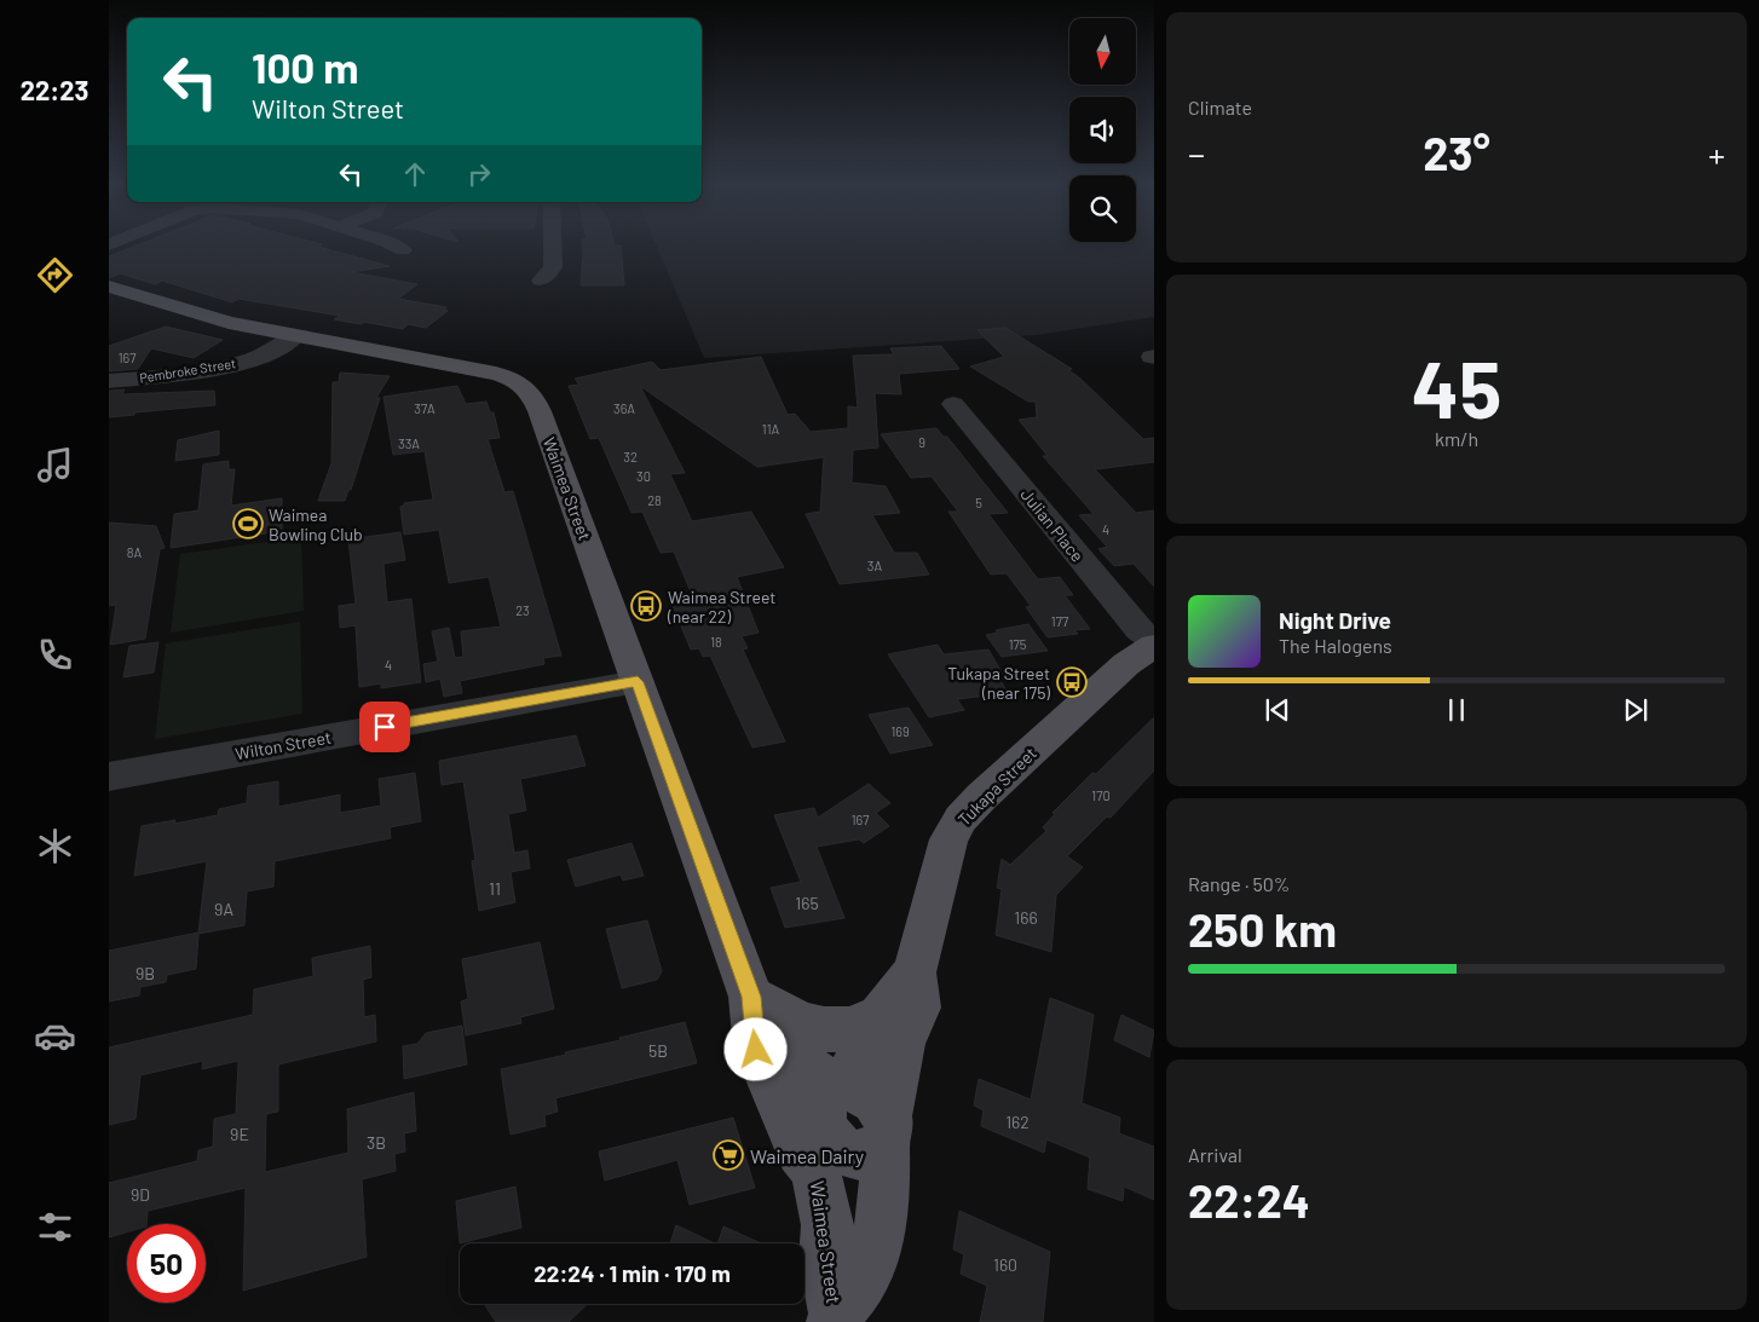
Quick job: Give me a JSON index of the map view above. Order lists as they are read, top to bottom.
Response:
{
  "streets": {
    "main road": ["Waimea Street", "Tukapa Street"],
    "street": ["Pembroke Street", "Julian Place", "Wilton Street"]
  },
  "crossings": [
    ["Pembroke Street", "Waimea Street"],
    ["Waimea Street", "Wilton Street"],
    ["Waimea Street", "Tukapa Street"],
    ["Julian Place", "Tukapa Street"]
  ],
  "places": {
    "sports": ["Waimea Bowling Club"],
    "bus stop": ["Waimea Street (near 22)", "Tukapa Street (near 175)"],
    "supermarket": ["Waimea Dairy"]
  },
  "house_numbers": [
    "167",
    "37A",
    "36A",
    "11A",
    "9",
    "33A",
    "32",
    "30",
    "28",
    "5",
    "4",
    "8A",
    "3A",
    "23",
    "177",
    "18",
    "175",
    "4",
    "169",
    "170",
    "167",
    "11",
    "165",
    "9A",
    "166",
    "9B",
    "5B",
    "162",
    "9E",
    "3B",
    "9D",
    "160"
  ],
  "north": "bottom",
  "page": {
    "tabs": "22:23",
    "tile": [
      "Climate",
      ["45", "km/h"],
      ["Range · 50%", "250 km"],
      ["Arrival", "22:24"]
    ],
    "turn": ["100 m", "Wilton Street"],
    "heat": ["−", "23°", "+"],
    "song": ["Night Drive", "The Halogens"],
    "limit": "50",
    "trip": "22:24 · 1 min · 170 m"
  }
}
